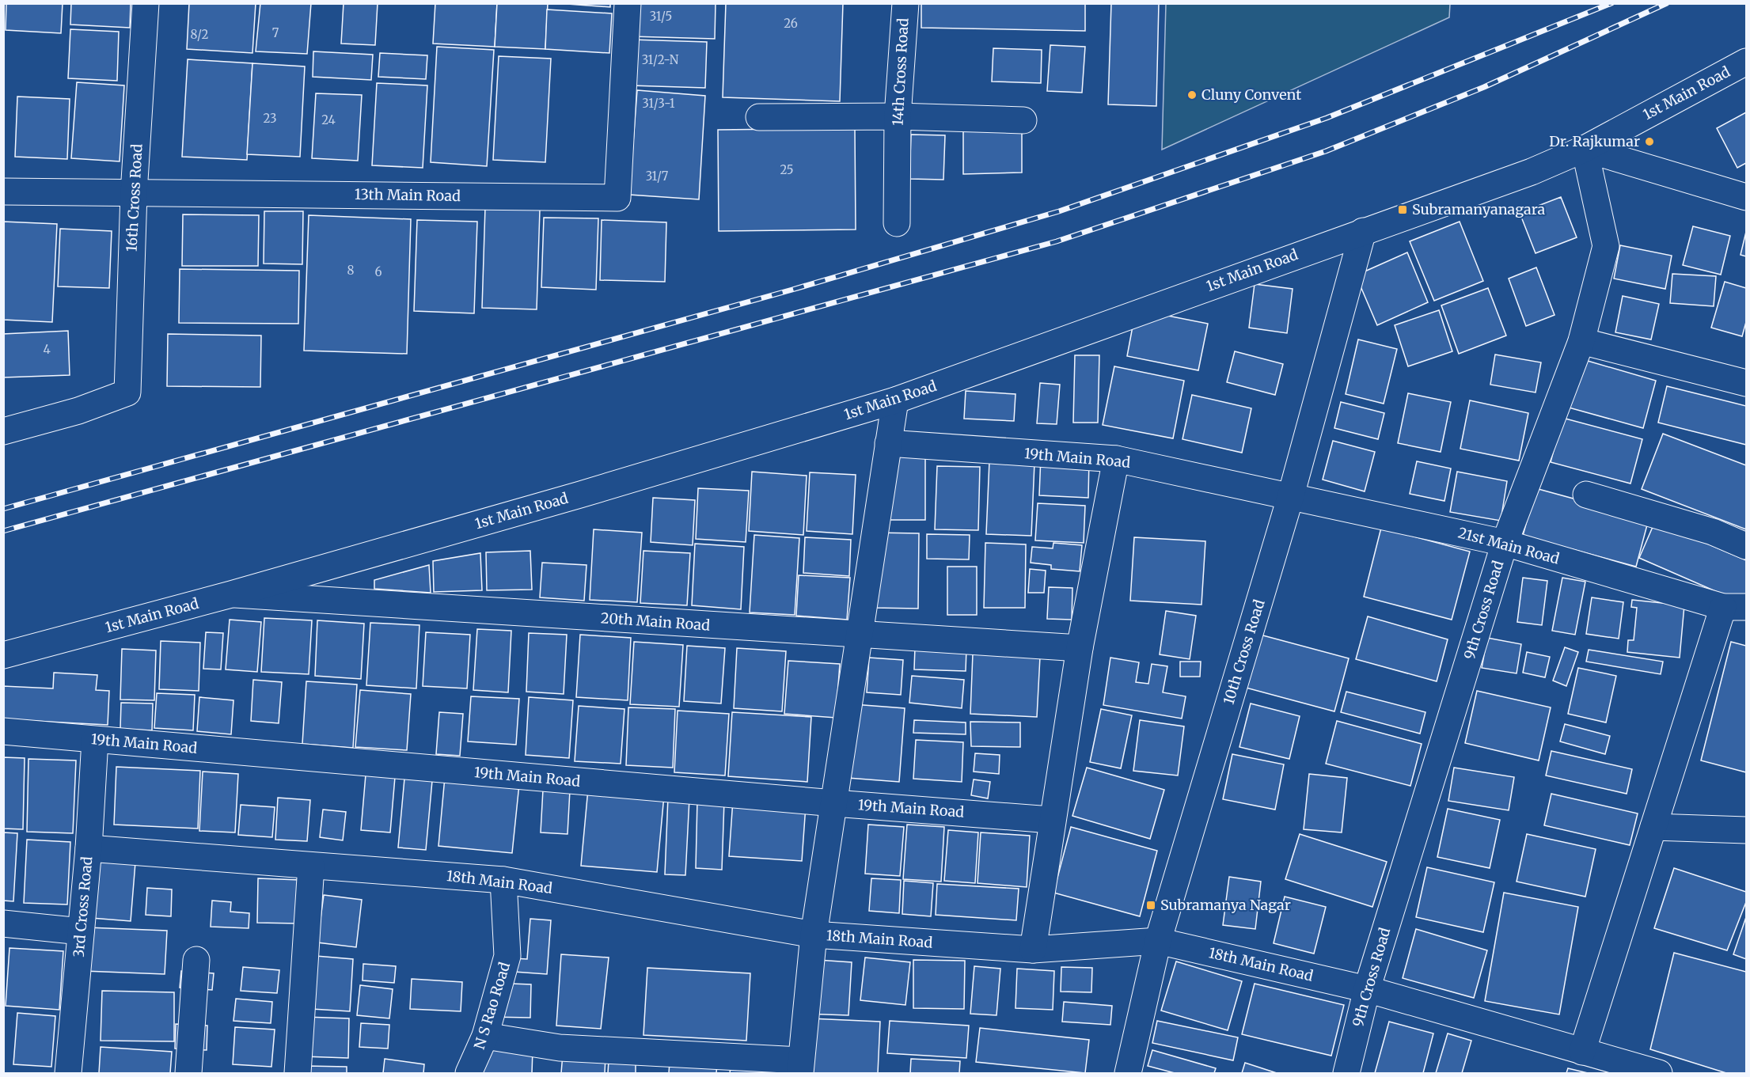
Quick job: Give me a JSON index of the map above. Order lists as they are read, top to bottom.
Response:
{
  "streets": {
    "street": [
      "14th Cross Road",
      "1st Main Road",
      "13th Main Road",
      "16th Cross Road",
      "19th Main Road",
      "21st Main Road",
      "9th Cross Road",
      "20th Main Road",
      "10th Cross Road",
      "18th Main Road",
      "3rd Cross Road",
      "N S Rao Road"
    ]
  },
  "crossings": [
    ["1st Main Road", "9th Cross Road"],
    ["1st Main Road", "20th Main Road"],
    ["1st Main Road", "10th Cross Road"],
    ["13th Main Road", "16th Cross Road"],
    ["19th Main Road", "21st Main Road"],
    ["19th Main Road", "10th Cross Road"],
    ["19th Main Road", "3rd Cross Road"],
    ["21st Main Road", "9th Cross Road"],
    ["21st Main Road", "10th Cross Road"],
    ["9th Cross Road", "18th Main Road"],
    ["10th Cross Road", "18th Main Road"],
    ["18th Main Road", "3rd Cross Road"],
    ["18th Main Road", "N S Rao Road"]
  ],
  "places": {
    "other": ["Cluny Convent", "Dr. Rajkumar"],
    "transit": ["Subramanyanagara", "Subramanya Nagar"]
  },
  "house_numbers": [
    "31/5",
    "26",
    "7",
    "8/2",
    "31/2-N",
    "31/3-1",
    "23",
    "24",
    "25",
    "31/7",
    "8",
    "6",
    "4"
  ]
}
